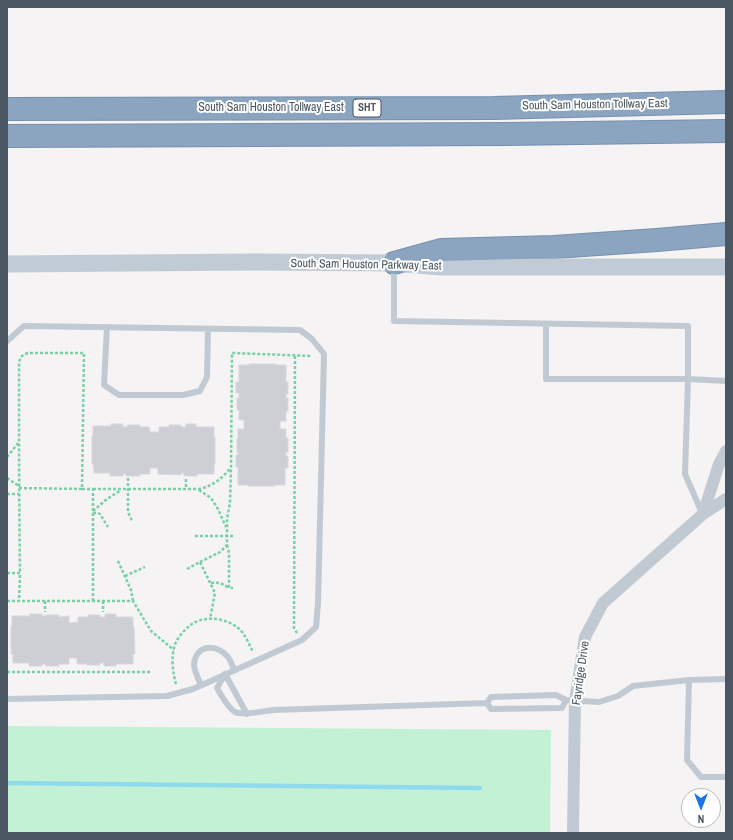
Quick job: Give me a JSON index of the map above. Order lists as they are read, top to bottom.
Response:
{
  "streets": {
    "highway": ["South Sam Houston Tollway East", "SHT"],
    "main road": ["South Sam Houston Parkway East"],
    "street": ["Fayridge Drive"]
  },
  "north": "bottom"
}
